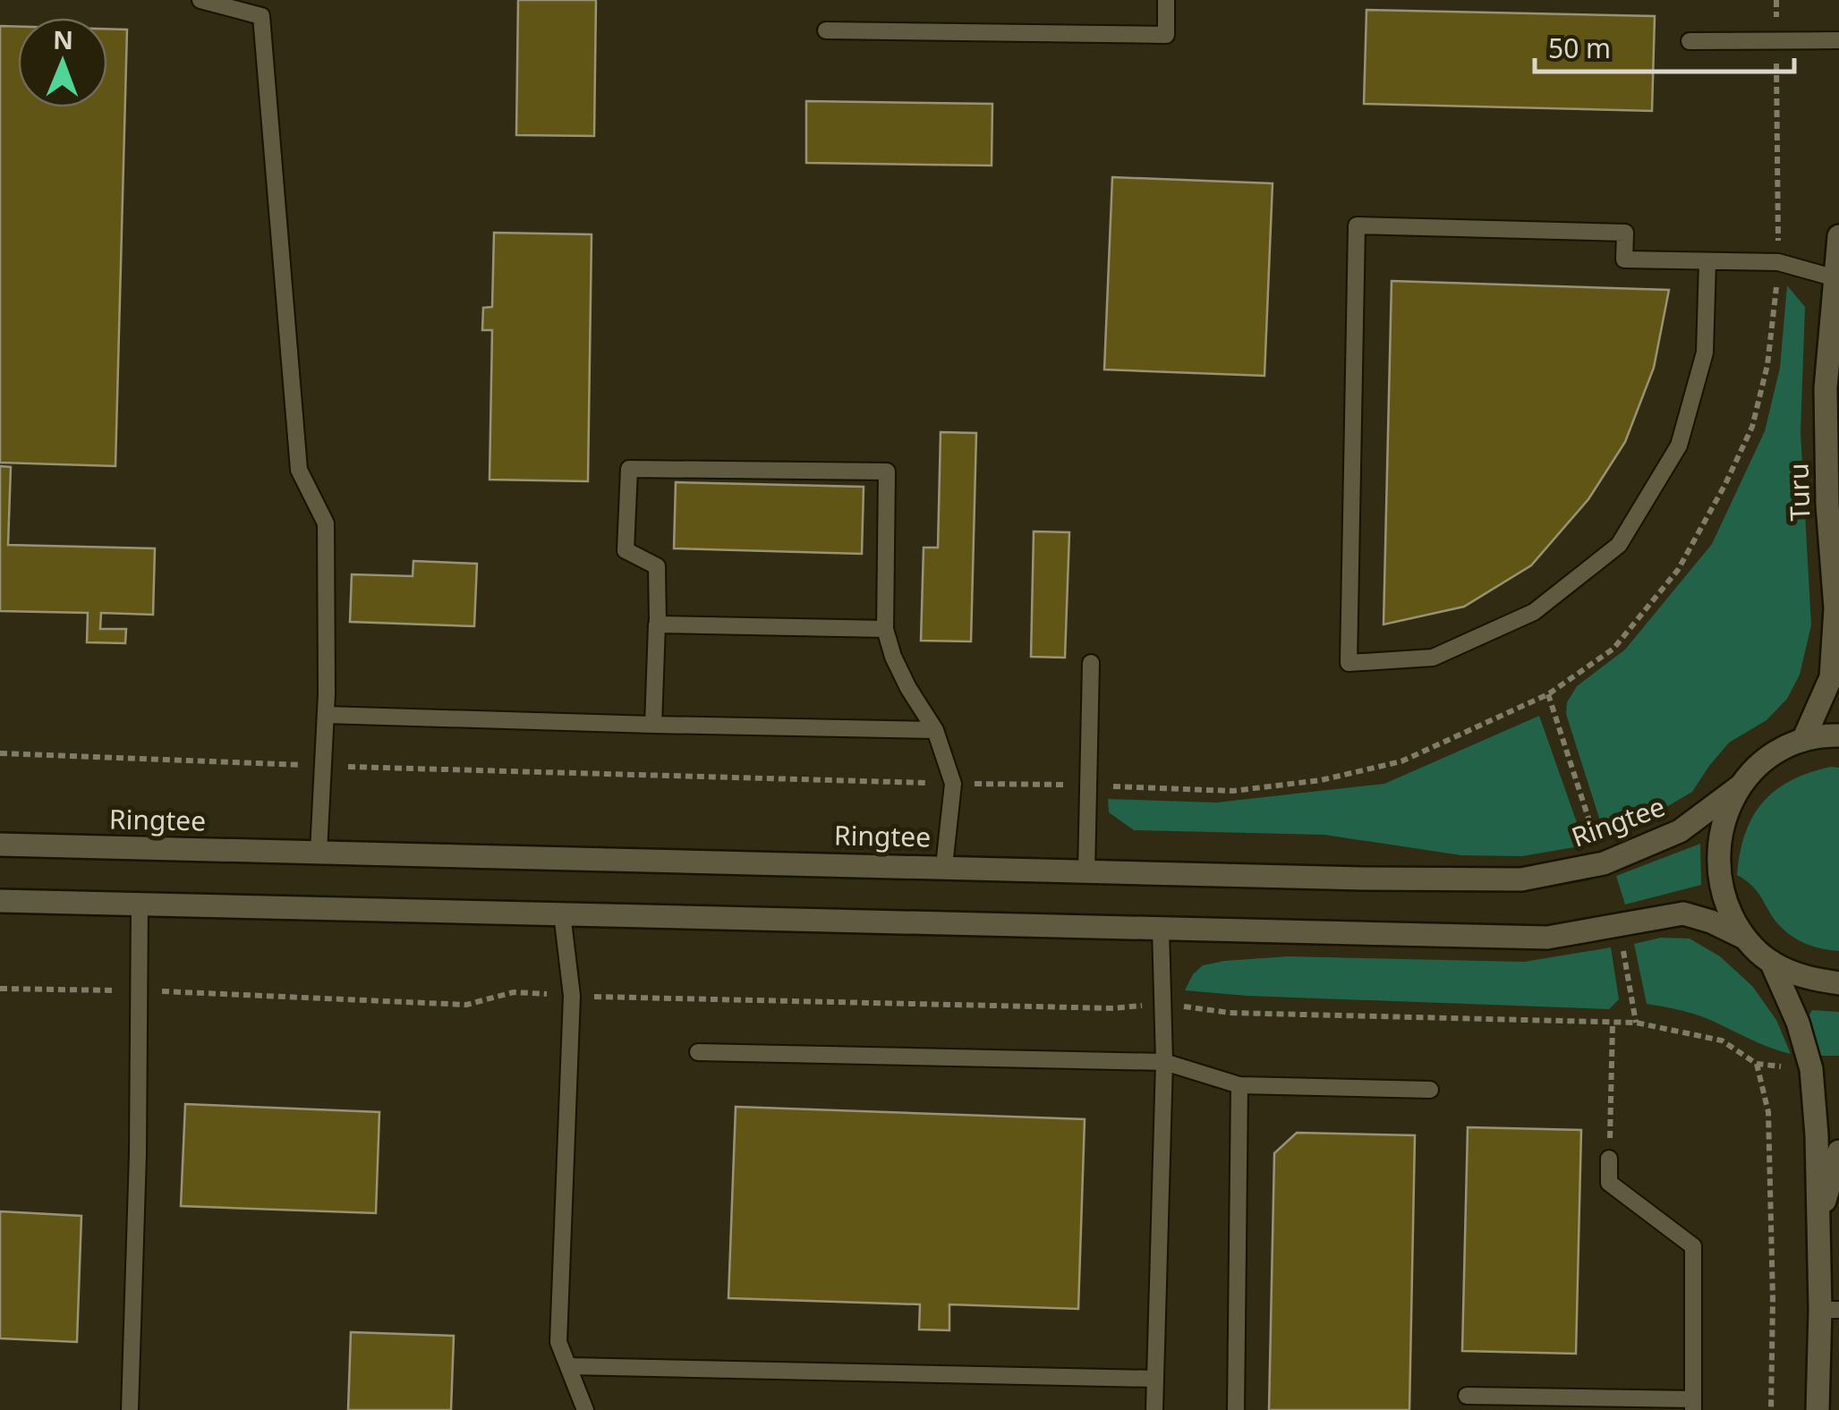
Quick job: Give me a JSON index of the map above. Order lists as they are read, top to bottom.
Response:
{
  "streets": {
    "main road": ["Turu", "Ringtee"]
  },
  "crossings": [
    ["Turu", "Ringtee"]
  ],
  "scale_bar": "50 m",
  "north": "top"
}
